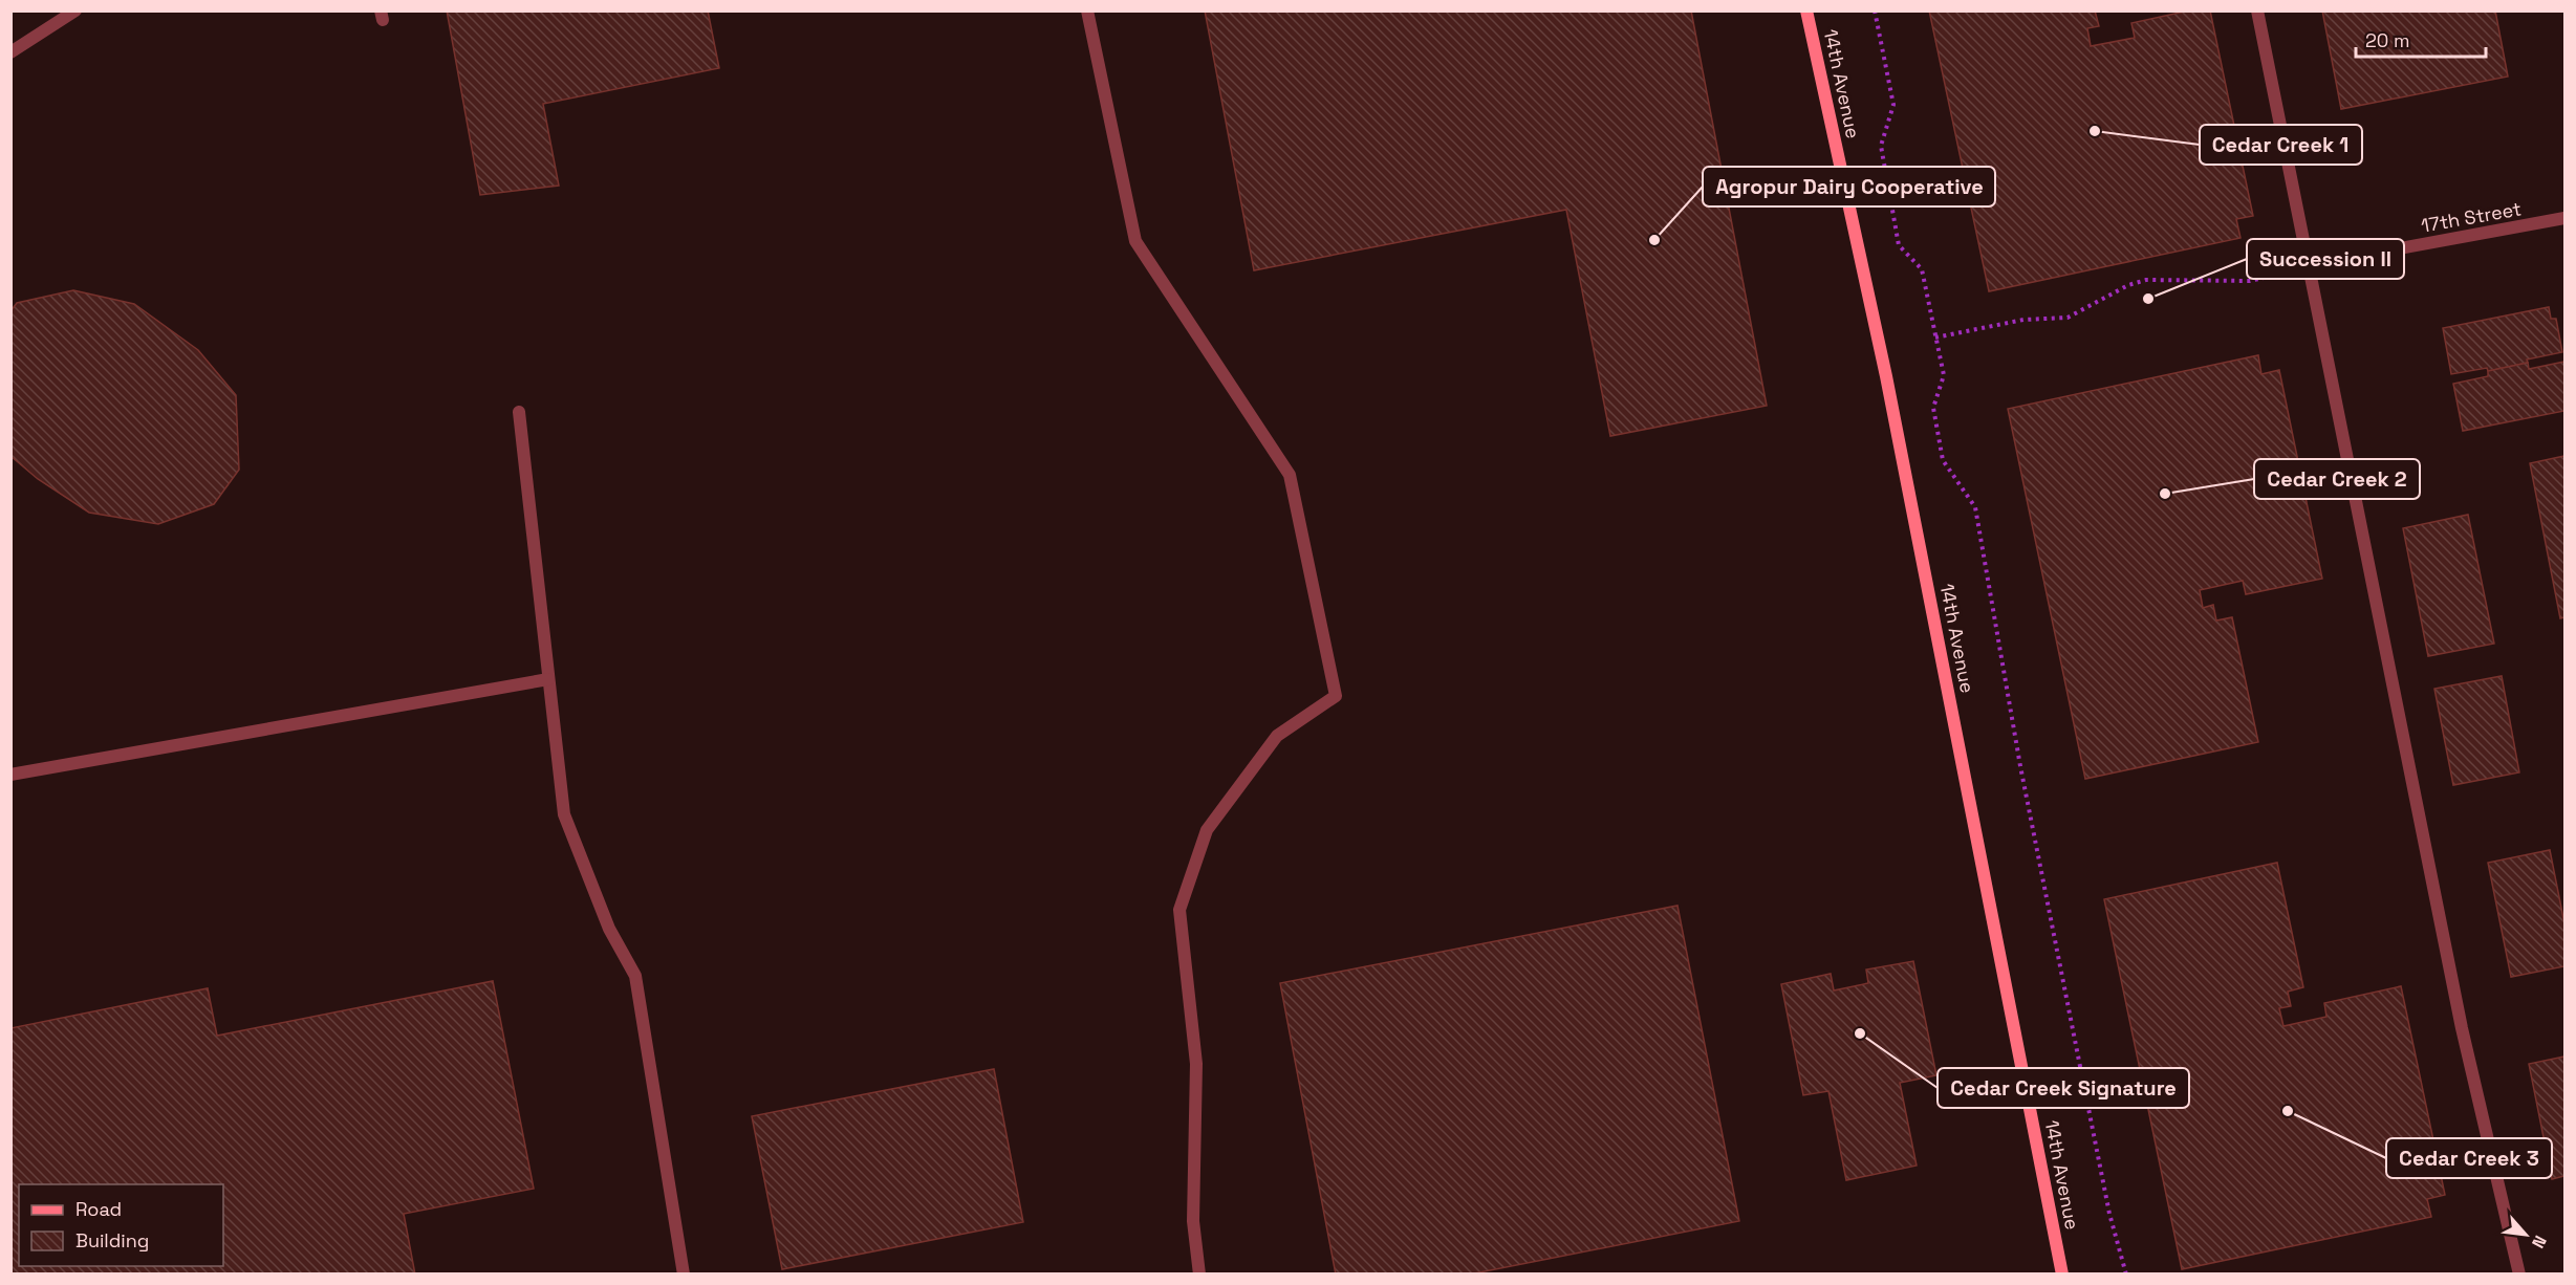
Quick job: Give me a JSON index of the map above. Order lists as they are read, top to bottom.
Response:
{
  "streets": {
    "street": ["14th Avenue", "17th Street"]
  },
  "places": [
    "Cedar Creek 1",
    "Agropur Dairy Cooperative",
    "Succession II",
    "Cedar Creek 2",
    "Cedar Creek Signature",
    "Cedar Creek 3"
  ],
  "legend": ["Road", "Building"],
  "scale_bar": "20 m",
  "north": "bottom right"
}
